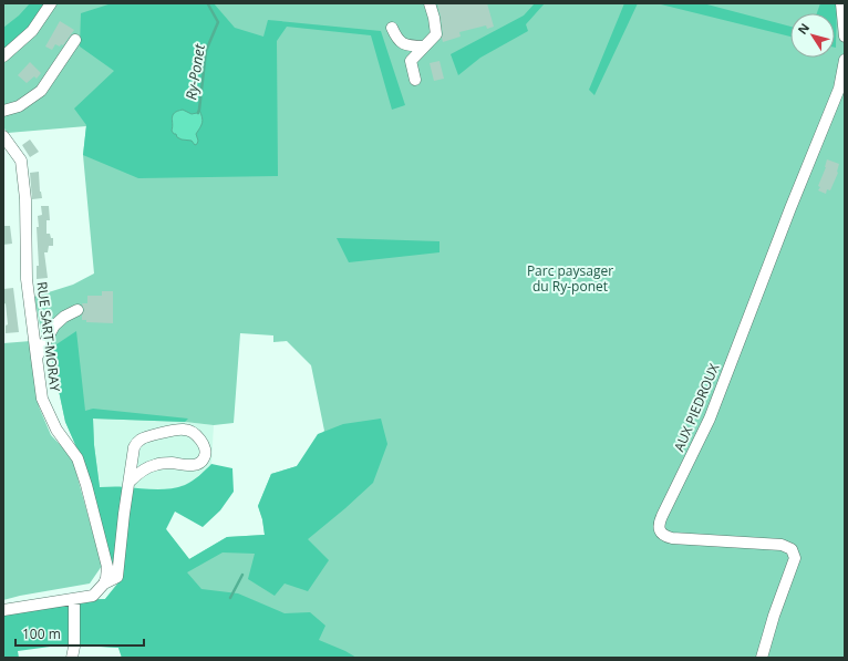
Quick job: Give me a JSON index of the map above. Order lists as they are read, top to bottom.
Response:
{
  "streets": {
    "street": ["RUE SART-MORAY", "AUX PIEDROUX"]
  },
  "water": ["Ry-Ponet"],
  "parks": ["Parc paysager du Ry-ponet"],
  "scale_bar": "100 m",
  "north": "top left"
}
